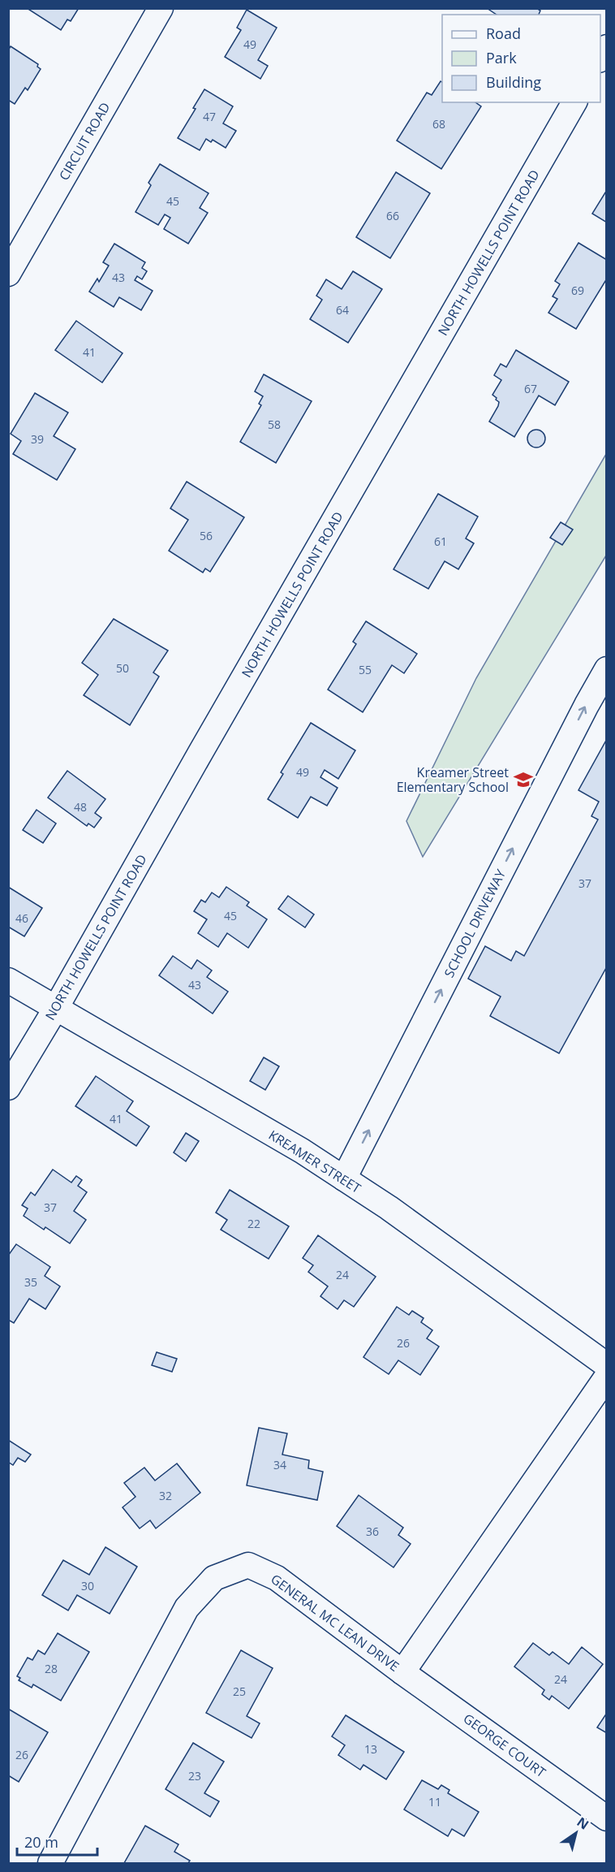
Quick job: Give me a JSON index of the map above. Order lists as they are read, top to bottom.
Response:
{
  "streets": {
    "street": [
      "CIRCUIT ROAD",
      "NORTH HOWELLS POINT ROAD",
      "SCHOOL DRIVEWAY",
      "KREAMER STREET",
      "GENERAL MC LEAN DRIVE",
      "GEORGE COURT"
    ]
  },
  "crossings": [
    ["NORTH HOWELLS POINT ROAD", "KREAMER STREET"],
    ["SCHOOL DRIVEWAY", "KREAMER STREET"],
    ["GENERAL MC LEAN DRIVE", "GEORGE COURT"]
  ],
  "one_way": ["SCHOOL DRIVEWAY"],
  "places": {
    "school or university": ["Kreamer Street Elementary School"]
  },
  "house_numbers": [
    "49",
    "47",
    "68",
    "45",
    "66",
    "43",
    "69",
    "64",
    "41",
    "67",
    "58",
    "39",
    "56",
    "61",
    "50",
    "55",
    "49",
    "48",
    "37",
    "45",
    "46",
    "43",
    "41",
    "37",
    "22",
    "24",
    "35",
    "26",
    "34",
    "32",
    "36",
    "30",
    "28",
    "24",
    "25",
    "13",
    "26",
    "23",
    "11"
  ],
  "legend": ["Road", "Park", "Building"],
  "scale_bar": "20 m",
  "north": "top right"
}
